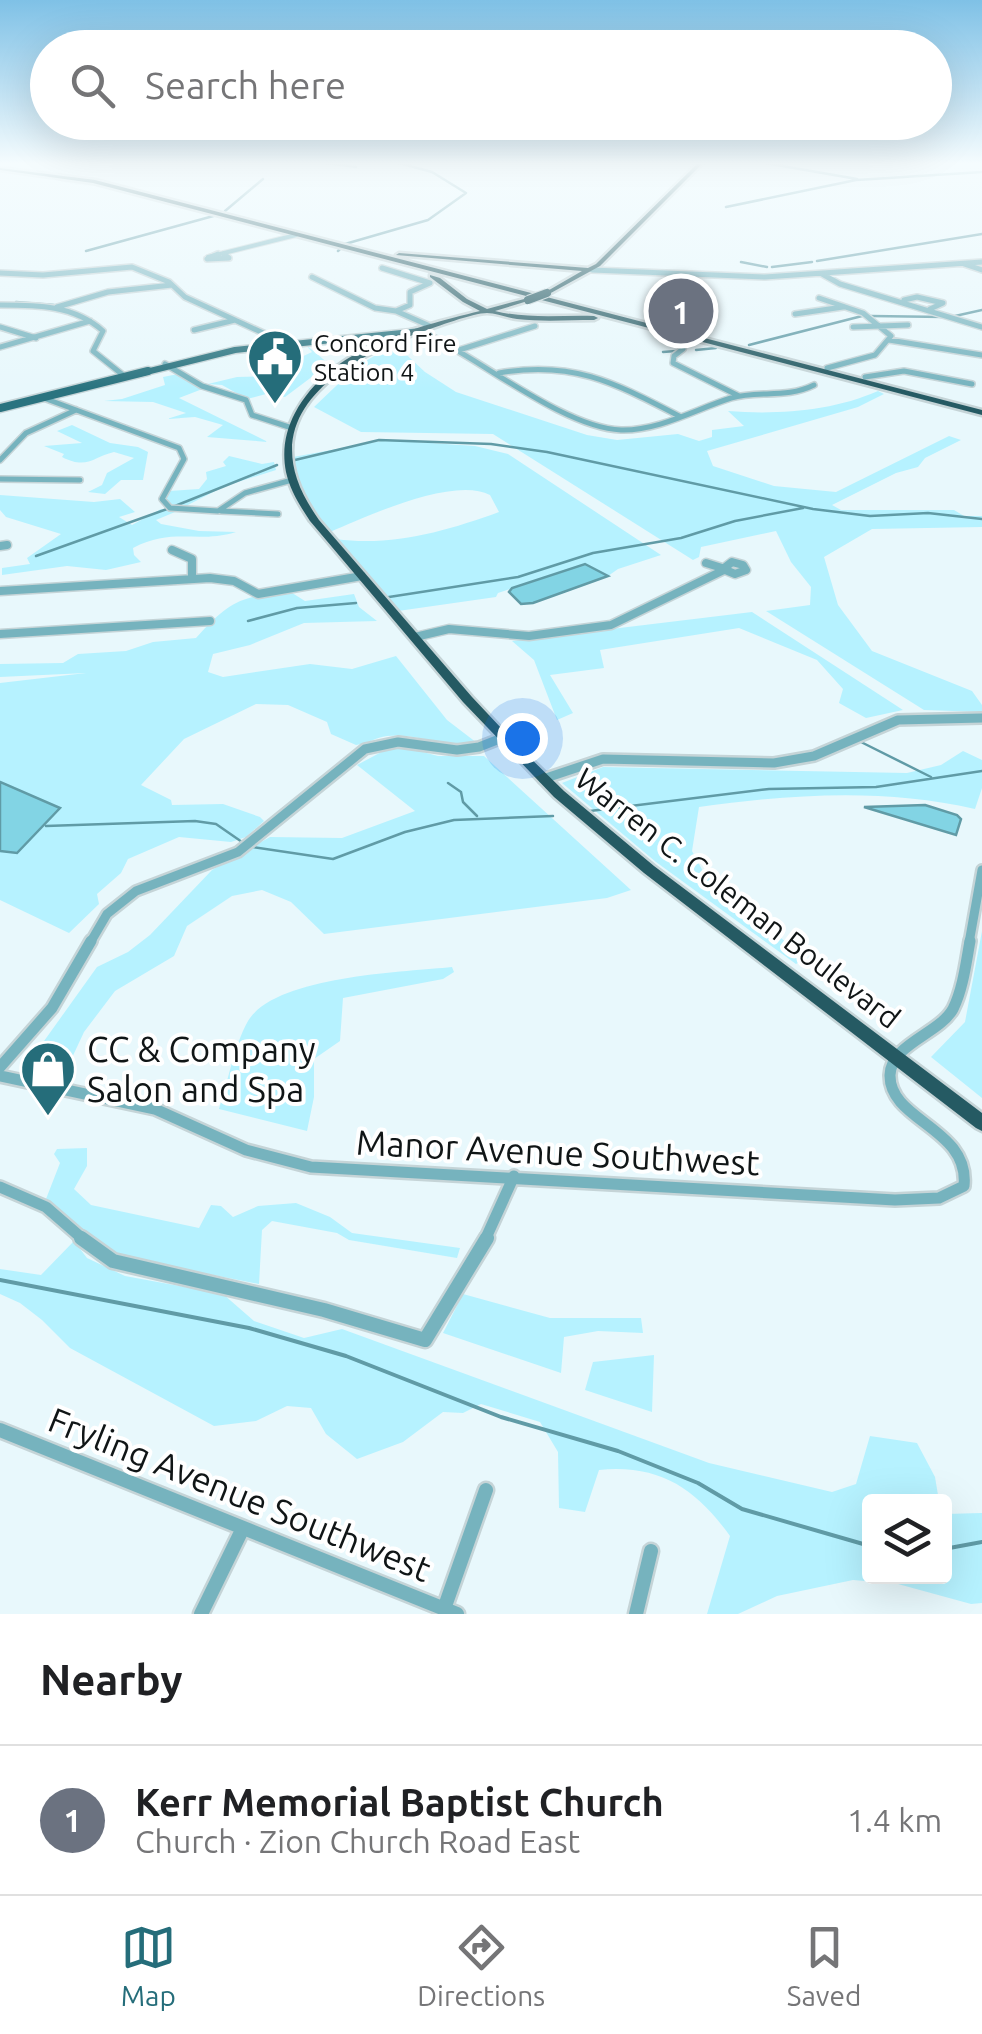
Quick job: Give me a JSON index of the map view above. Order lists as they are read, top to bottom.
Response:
{
  "streets": {
    "highway": ["Warren C. Coleman Boulevard"],
    "street": ["Manor Avenue Southwest", "Fryling Avenue Southwest"]
  },
  "crossings": [
    ["Warren C. Coleman Boulevard", "Manor Avenue Southwest"]
  ],
  "places": {
    "public building": ["Concord Fire Station 4"],
    "shop": ["CC & Company Salon and Spa"]
  },
  "page": {
    "search": "Search here",
    "pins": "1",
    "heading": "Nearby",
    "list": [
      {
        "mark": "1",
        "name": "Kerr Memorial Baptist Church",
        "note": "Church · Zion Church Road East",
        "value": "1.4 km"
      }
    ],
    "nav": ["Map", "Directions", "Saved"]
  }
}
